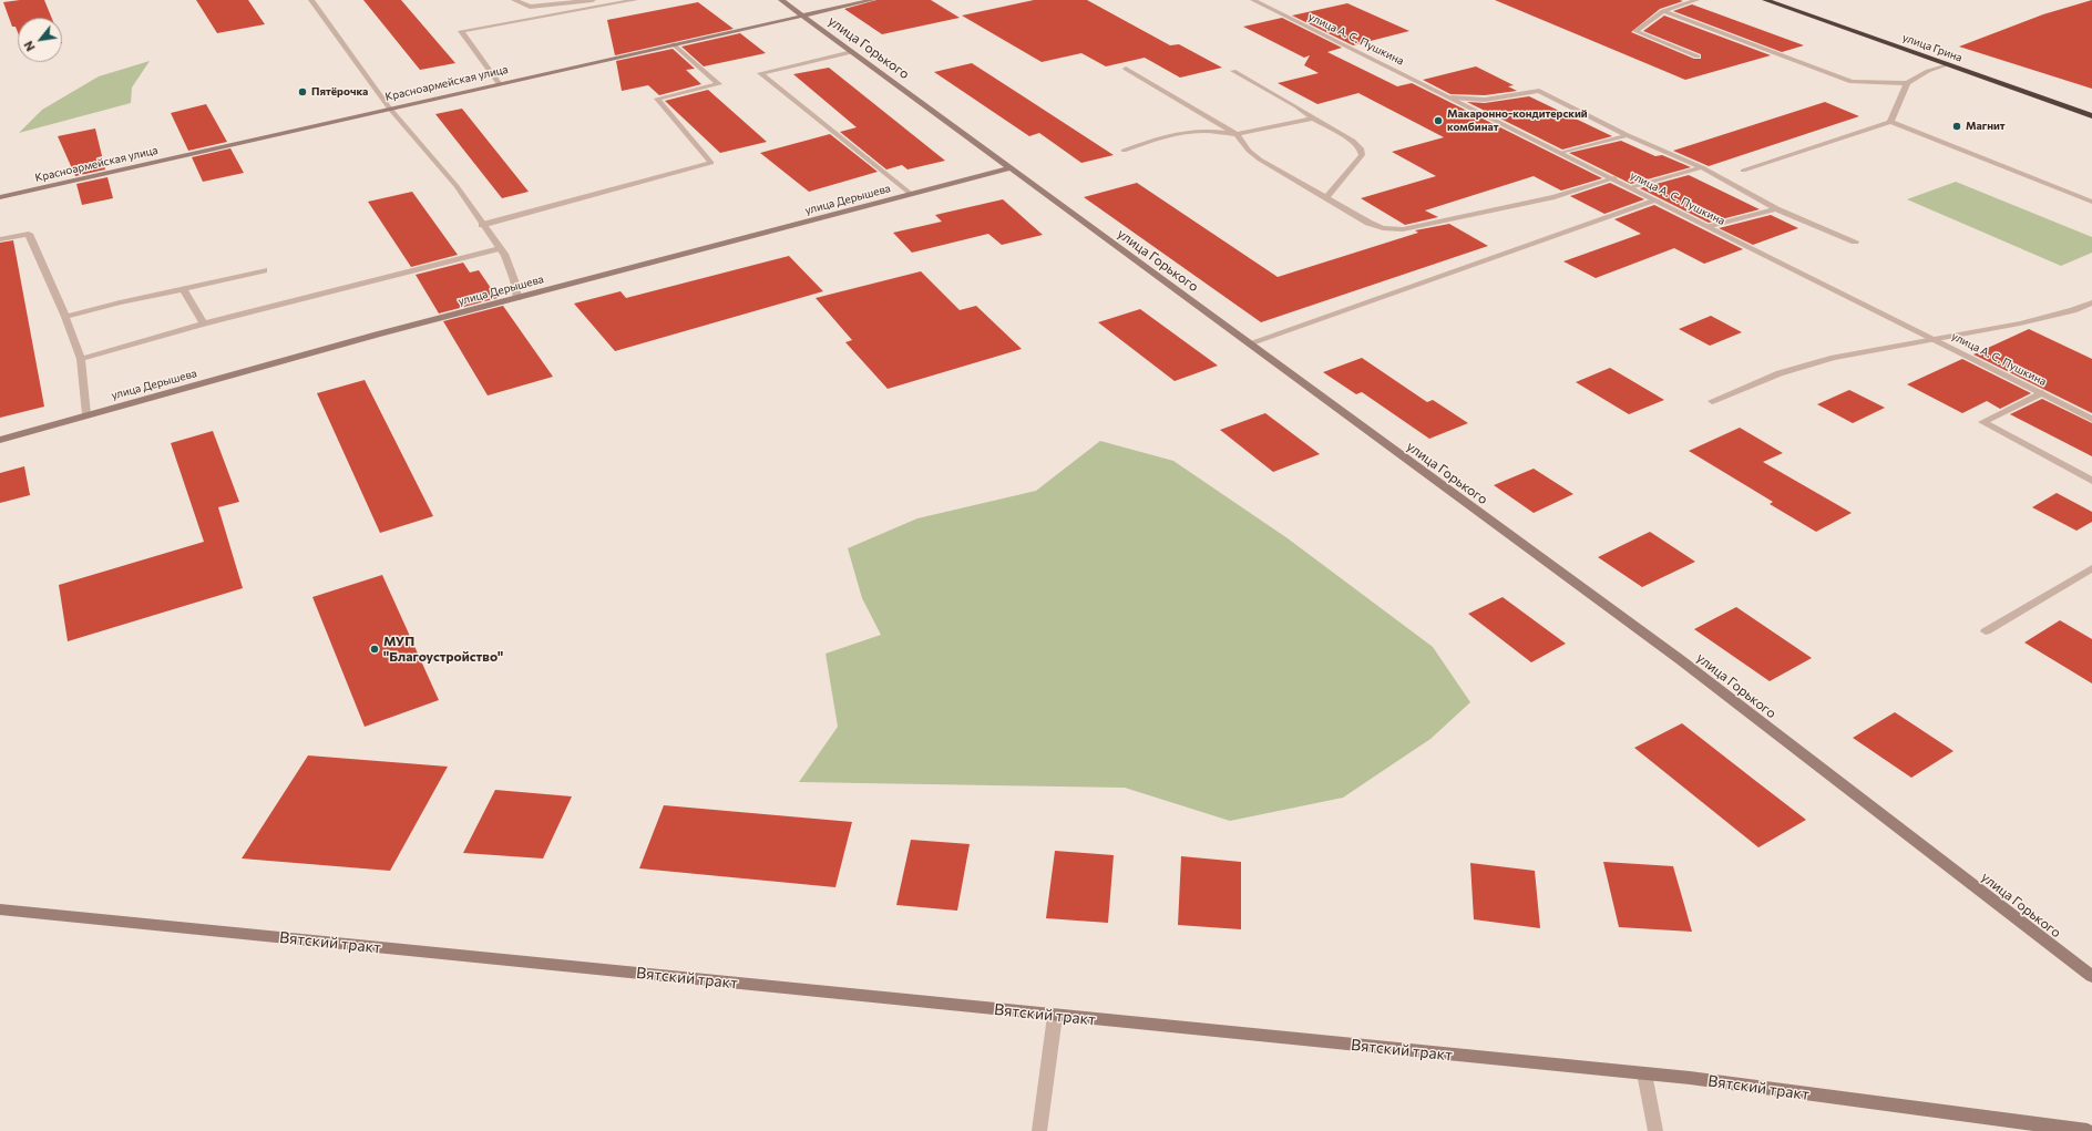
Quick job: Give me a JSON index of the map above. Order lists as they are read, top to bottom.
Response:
{
  "streets": {
    "highway": ["улица Грина"],
    "street": [
      "улица А. С. Пушкина",
      "улица Горького",
      "Красноармейская улица",
      "улица Дерышева",
      "Вятский тракт"
    ]
  },
  "crossings": [
    ["улица Горького", "Красноармейская улица"],
    ["улица Горького", "улица Дерышева"]
  ],
  "places": [
    "Пятёрочка",
    "Макаронно-кондитерский комбинат",
    "Магнит",
    "МУП \"Благоустройство\""
  ],
  "north": "bottom left"
}
